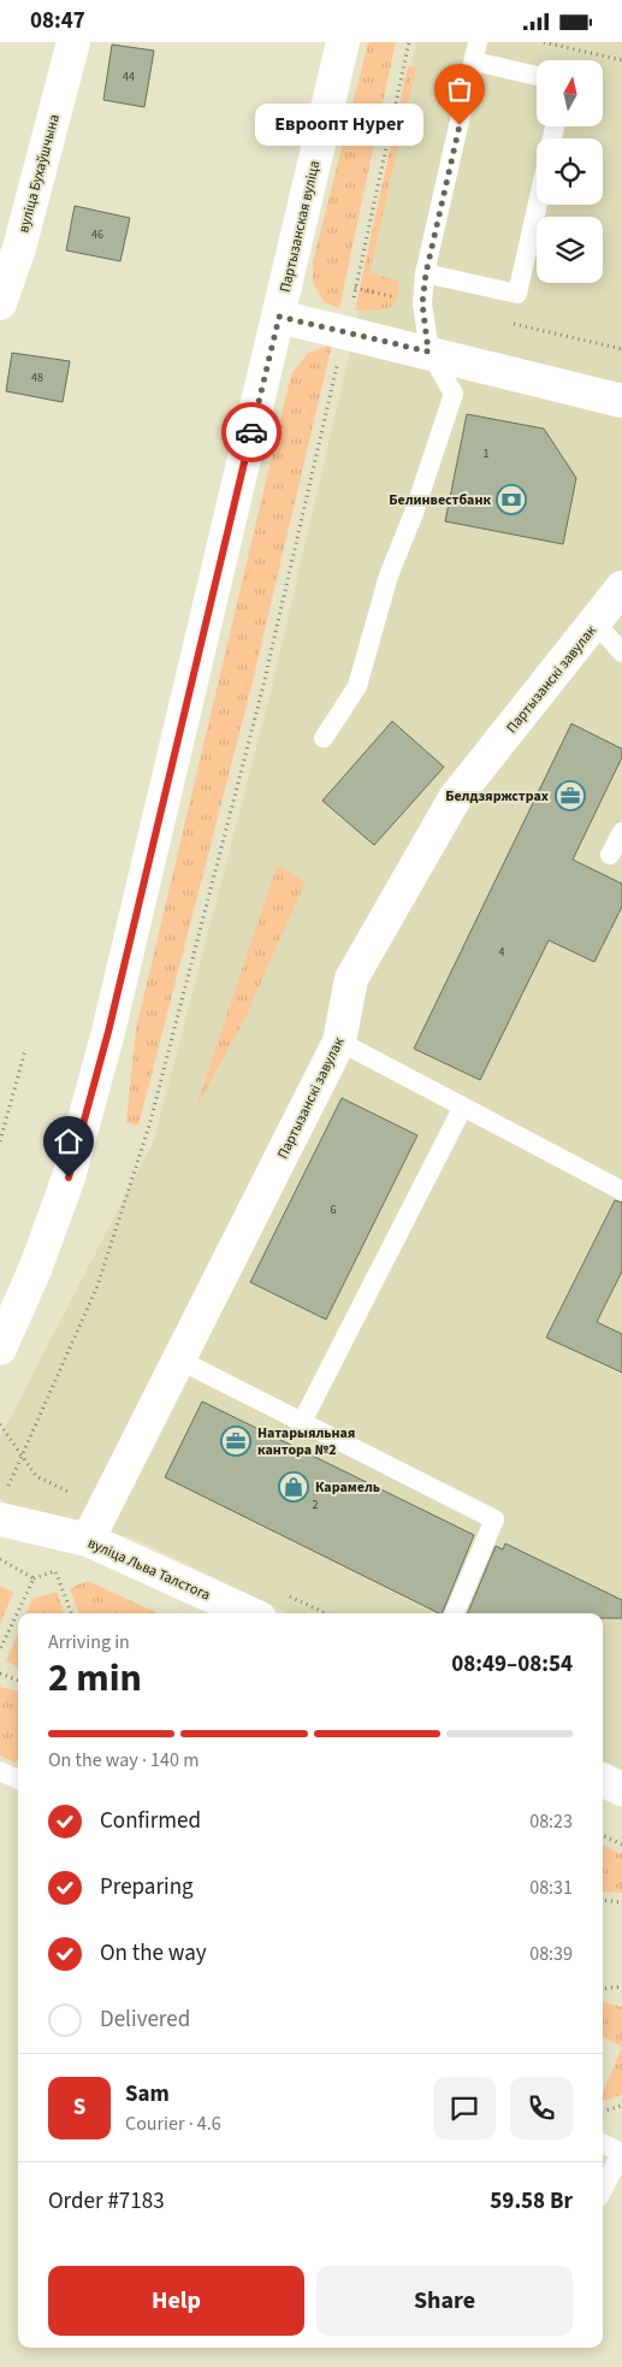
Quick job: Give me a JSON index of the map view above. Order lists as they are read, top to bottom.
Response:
{
  "streets": {
    "street": [
      "вуліца Бухаўшчына",
      "Партызанская вуліца",
      "Партызанскі завулак",
      "вуліца Льва Талстога"
    ]
  },
  "crossings": [
    ["Партызанскі завулак", "вуліца Льва Талстога"]
  ],
  "places": {
    "other": ["Евроопт Hyper"],
    "bank": ["Белинвестбанк"],
    "office": ["Белдзяржстрах", "Натарыяльная кантора №2"],
    "shop": ["Карамель"]
  },
  "house_numbers": [
    "44",
    "46",
    "48",
    "1",
    "4",
    "6",
    "2"
  ],
  "north": "top",
  "page": {
    "status": "08:47",
    "bubble": "Евроопт Hyper",
    "heading": ["2 min", "Arriving in", "08:49–08:54"],
    "panel": [
      "Sam",
      "Courier · 4.6",
      "Order #7183",
      "59.58 Br"
    ],
    "bar": "On the way · 140 m",
    "list": [
      ["Confirmed", "08:23"],
      ["Preparing", "08:31"],
      ["On the way", "08:39"],
      "Delivered"
    ],
    "round": "S",
    "buttons": ["Help", "Share"]
  }
}
